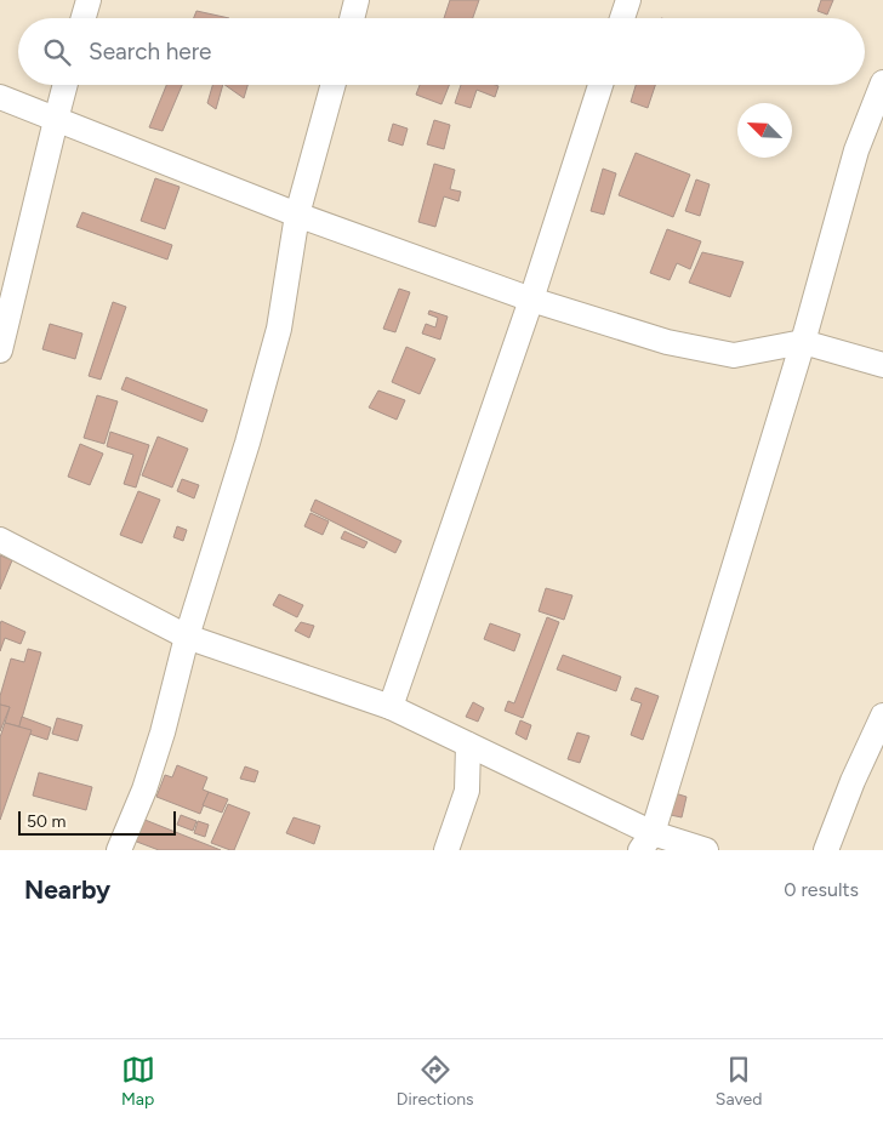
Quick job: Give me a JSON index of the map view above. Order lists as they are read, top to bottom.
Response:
{
  "scale_bar": "50 m",
  "north": "top left",
  "page": {
    "search": "Search here",
    "scale": "50 m",
    "heading": ["Nearby", "0 results"],
    "nav": ["Map", "Directions", "Saved"]
  }
}
